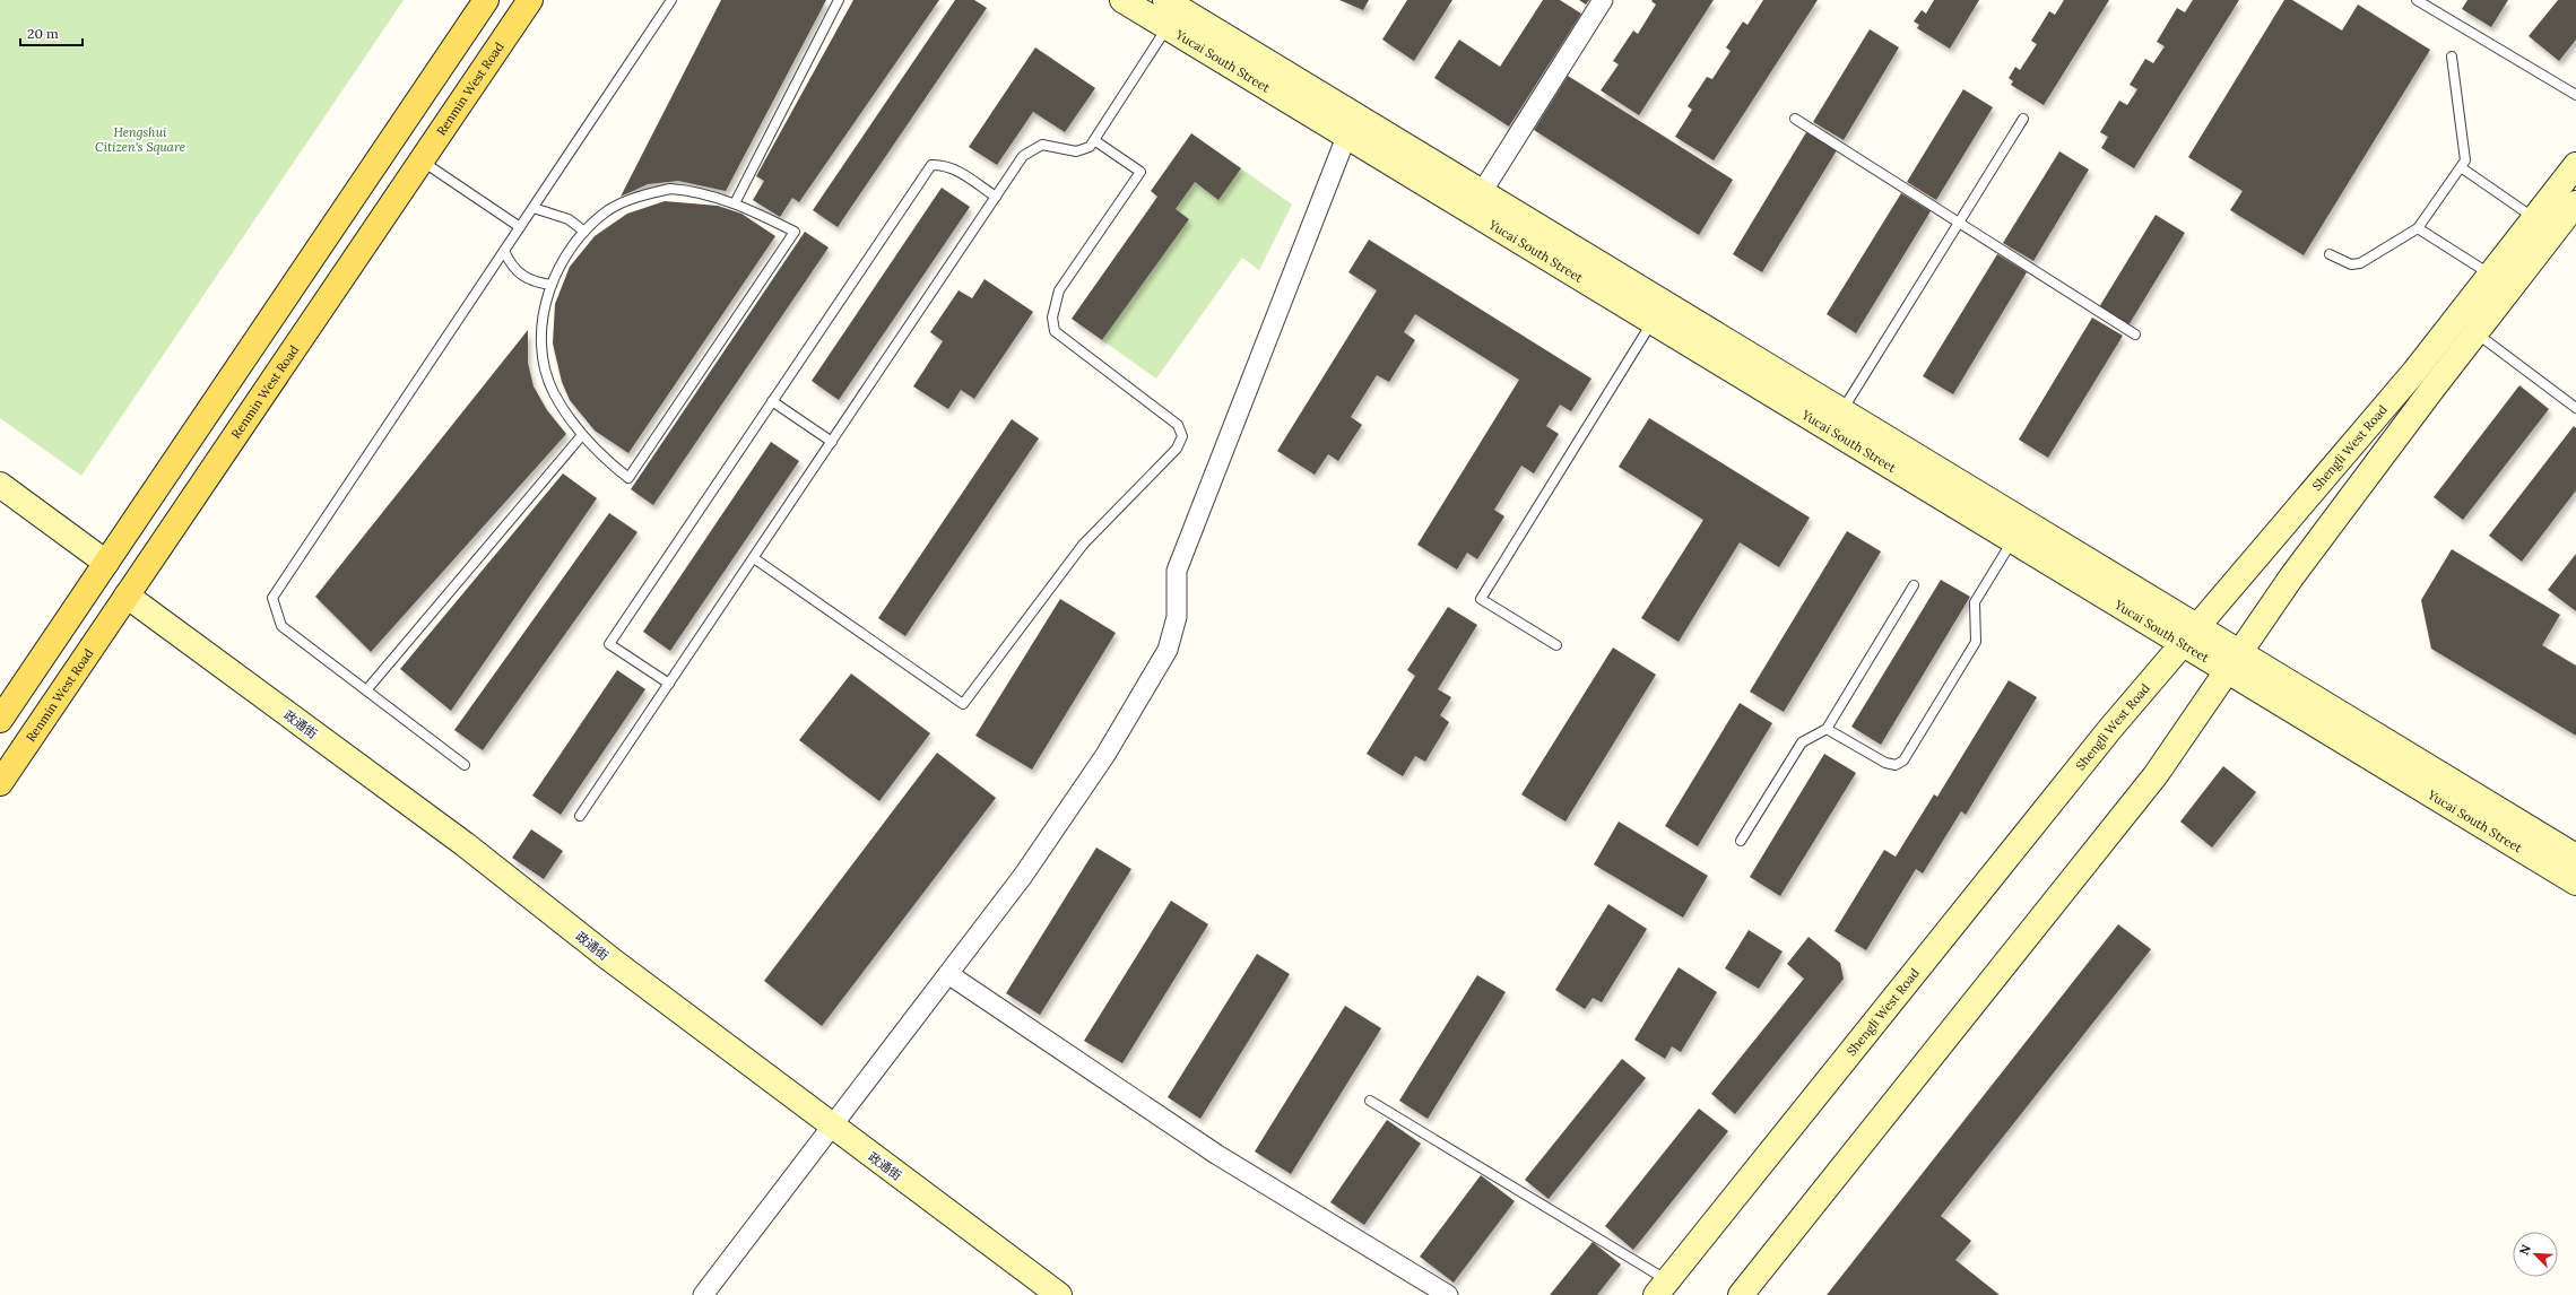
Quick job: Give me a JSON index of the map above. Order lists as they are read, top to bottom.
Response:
{
  "streets": {
    "main road": [
      "Yucai South Street",
      "Renmin West Road",
      "Shengli West Road",
      "政通街"
    ]
  },
  "crossings": [
    ["Yucai South Street", "Shengli West Road"],
    ["Renmin West Road", "政通街"]
  ],
  "parks": ["Hengshui Citizen's Square"],
  "scale_bar": "20 m",
  "north": "top left"
}
